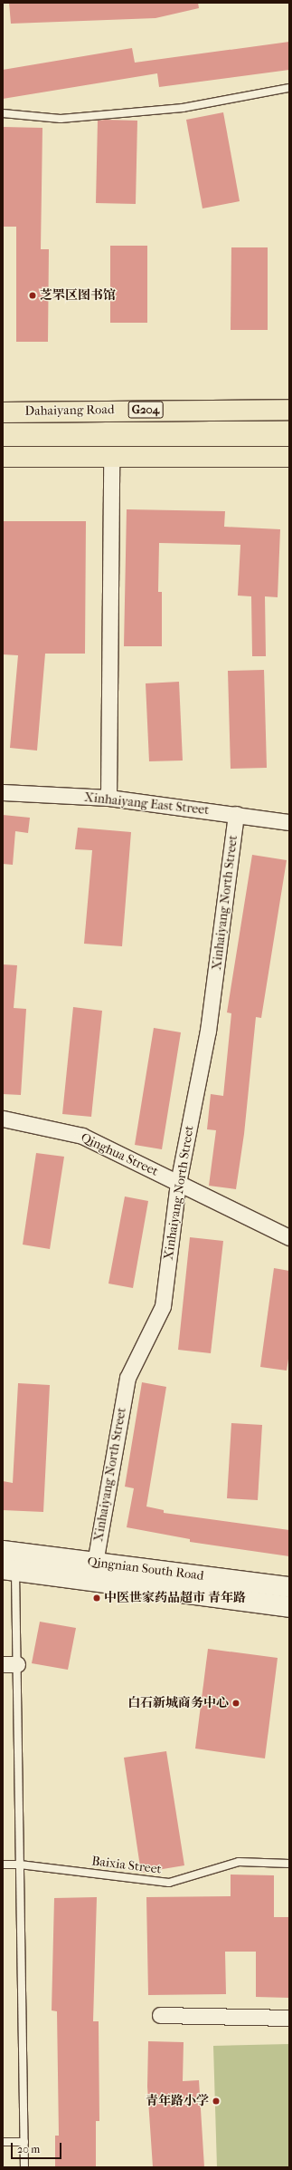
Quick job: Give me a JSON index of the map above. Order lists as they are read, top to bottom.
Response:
{
  "streets": {
    "highway": ["G204", "Dahaiyang Road"],
    "main road": ["Qingnian South Road"],
    "street": ["Xinhaiyang East Street", "Xinhaiyang North Street", "Qinghua Street"],
    "lane": ["Baixia Street"]
  },
  "crossings": [
    ["Xinhaiyang East Street", "Xinhaiyang North Street"],
    ["Xinhaiyang North Street", "Qinghua Street"],
    ["Xinhaiyang North Street", "Qingnian South Road"]
  ],
  "places": [
    "芝罘区图书馆",
    "中医世家药品超市 青年路",
    "白石新城商务中心",
    "青年路小学"
  ],
  "scale_bar": "20 m"
}
